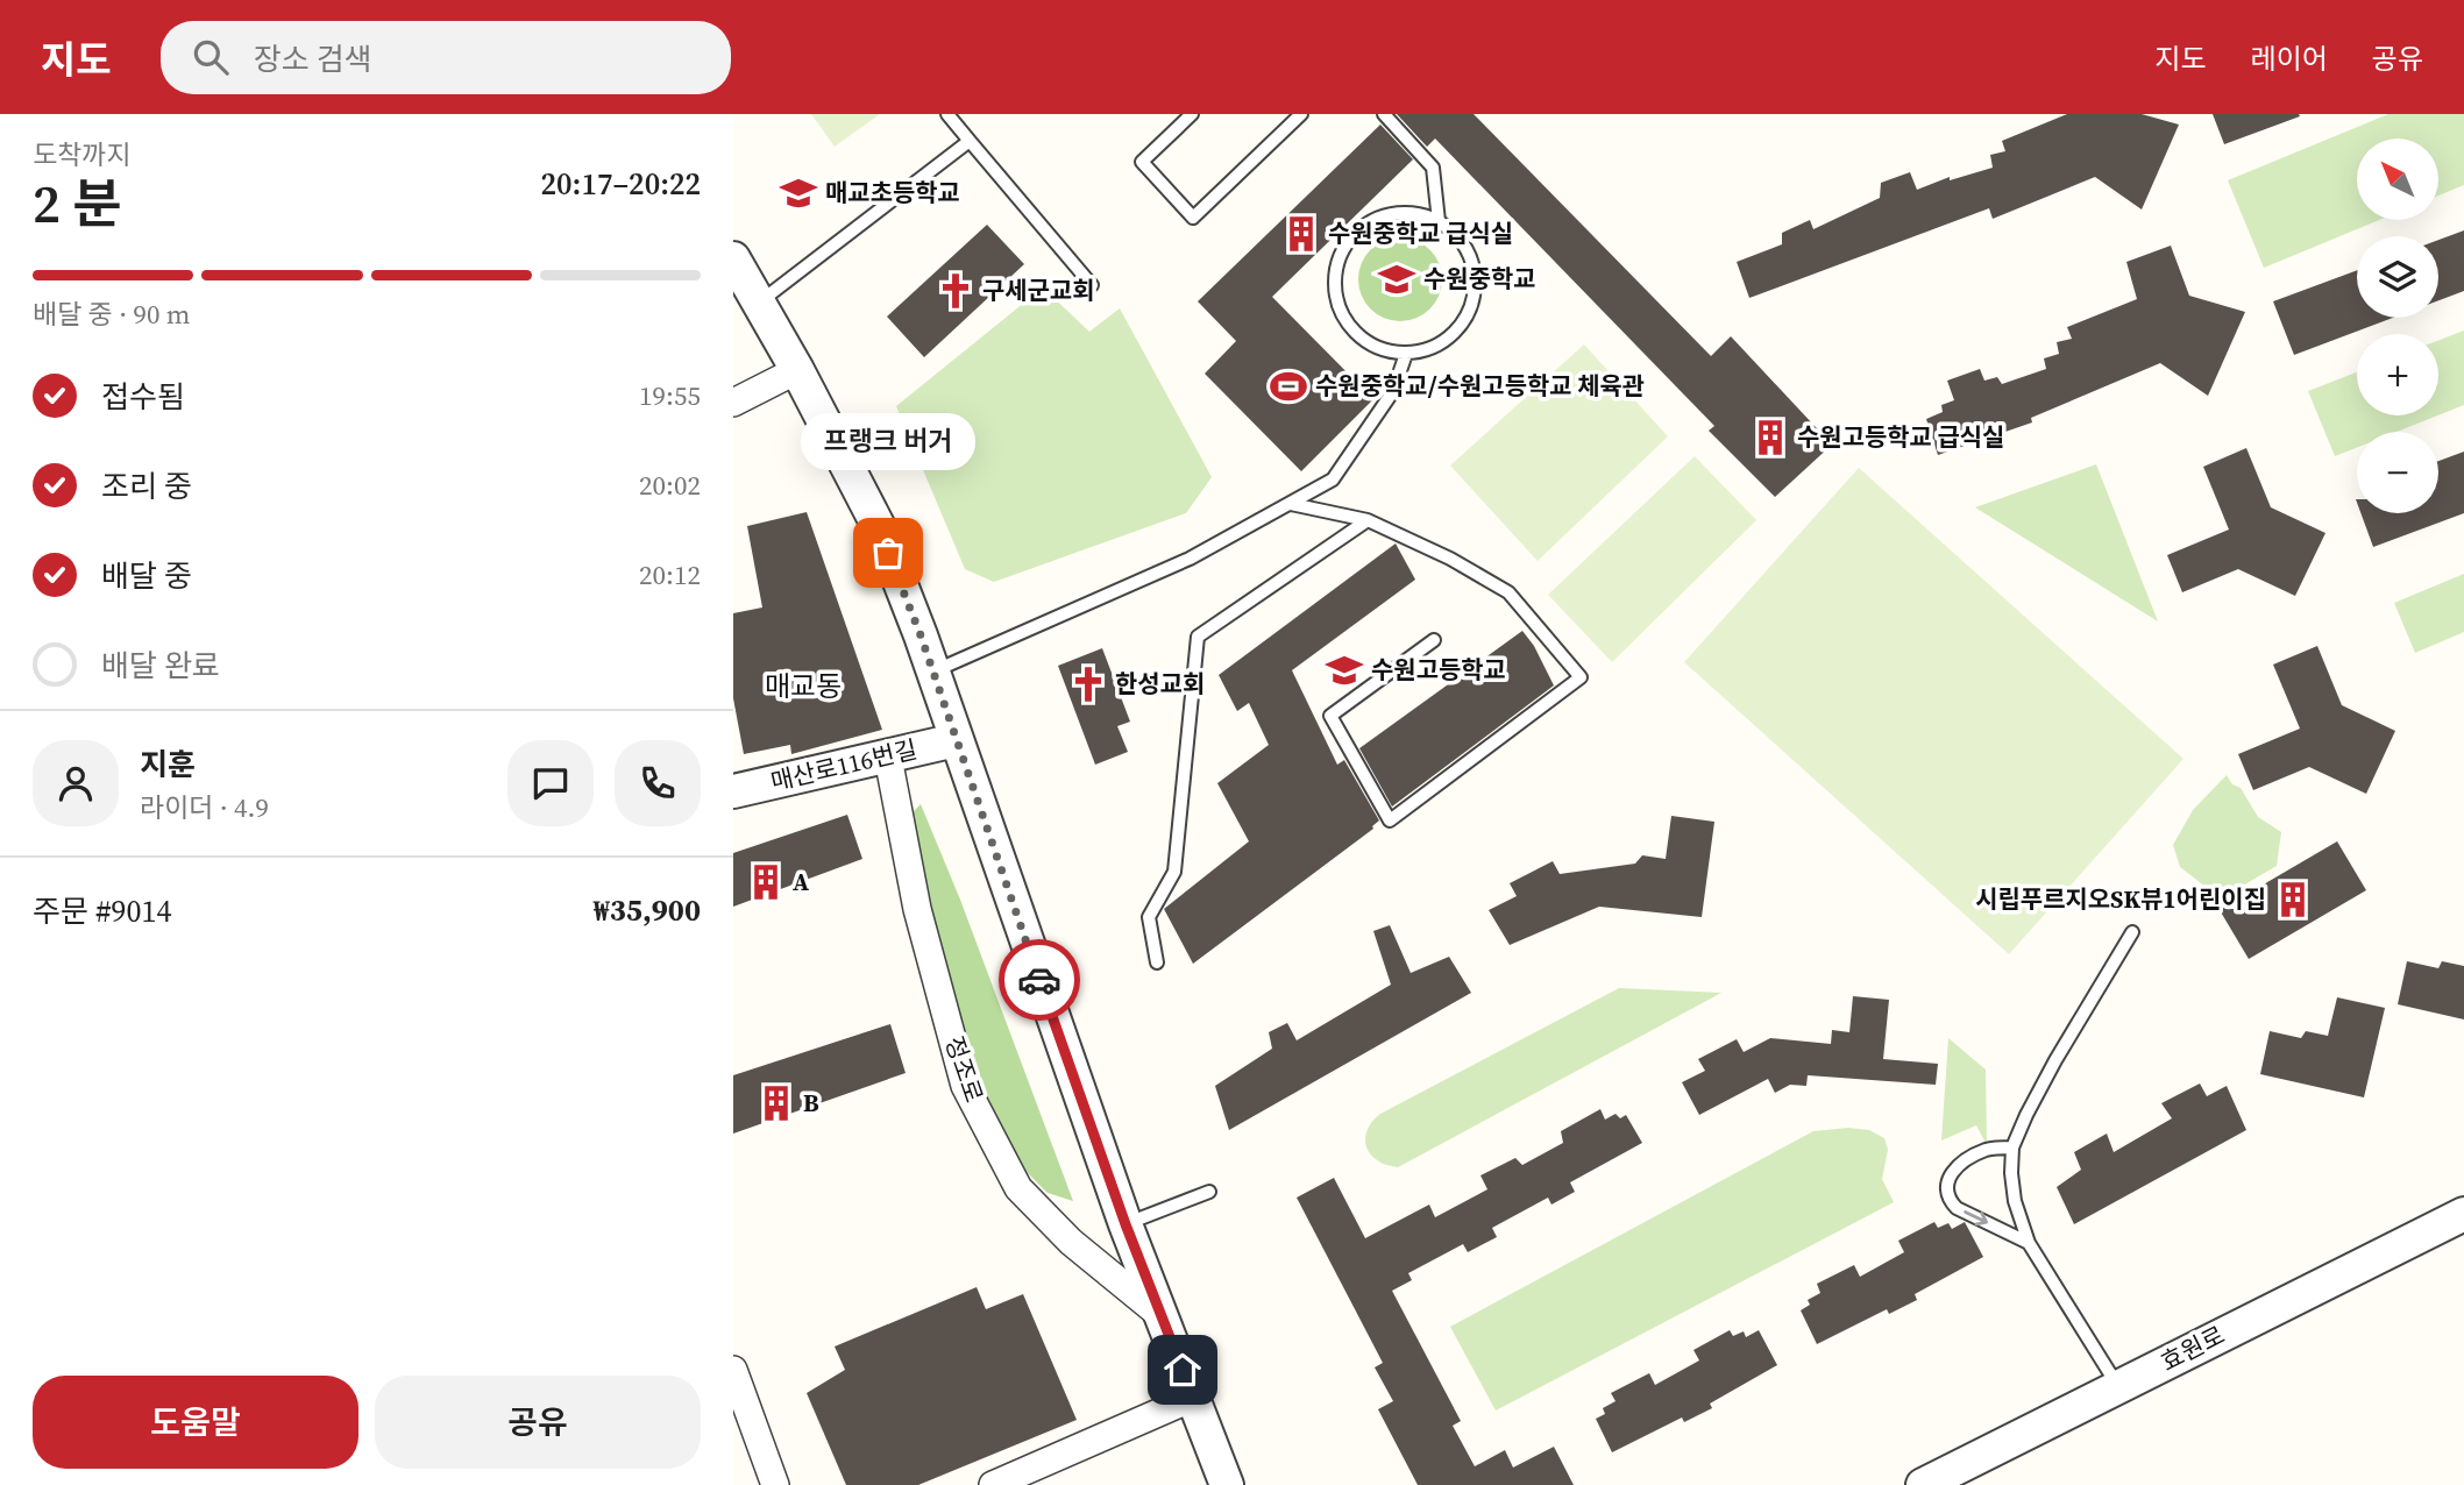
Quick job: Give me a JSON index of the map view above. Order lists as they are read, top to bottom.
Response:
{
  "streets": {
    "street": ["매산로116번길", "정조로", "효원로"]
  },
  "crossings": [
    ["매산로116번길", "정조로"]
  ],
  "districts": ["매교동"],
  "places": {
    "school or university": ["매교초등학교", "수원중학교", "수원고등학교"],
    "building": [
      "수원중학교 급식실",
      "수원고등학교 급식실",
      "A",
      "시립푸르지오SK뷰1어린이집",
      "B"
    ],
    "church": ["구세군교회", "한성교회"],
    "sports": ["수원중학교/수원고등학교 체육관"],
    "other": ["프랭크 버거"]
  },
  "north": "top left",
  "page": {
    "header": "지도",
    "search": "장소 검색",
    "nav": ["지도", "레이어", "공유"],
    "heading": ["2 분", "도착까지", "20:17–20:22"],
    "panel": [
      "지훈",
      "라이더 · 4.9",
      "주문 #9014",
      "₩35,900"
    ],
    "map_buttons": ["+", "−"],
    "bar": "배달 중 · 90 m",
    "list": [
      ["접수됨", "19:55"],
      ["조리 중", "20:02"],
      ["배달 중", "20:12"],
      "배달 완료"
    ],
    "bubble": "프랭크 버거",
    "buttons": ["도움말", "공유"]
  }
}
